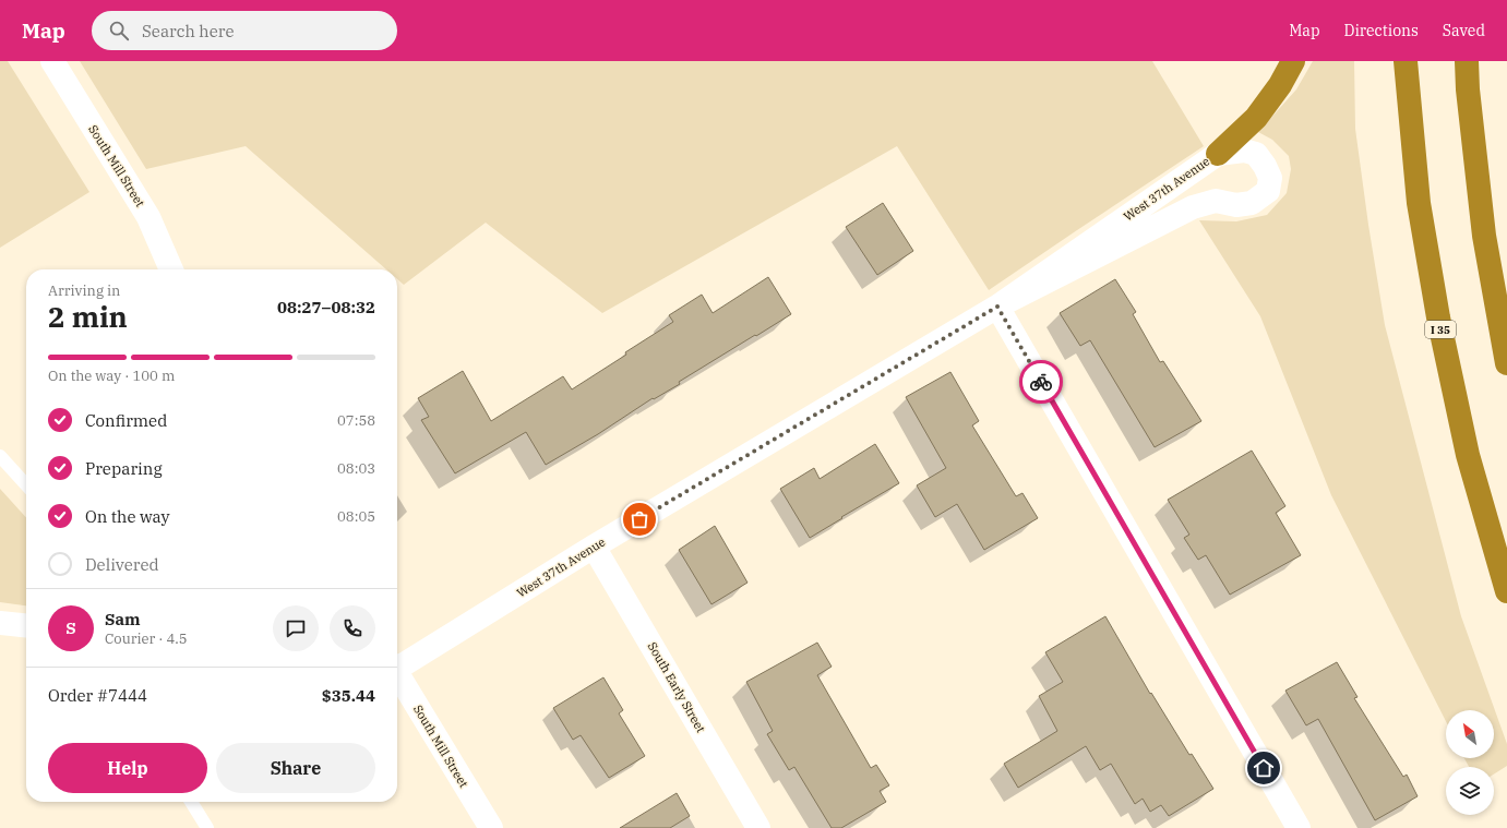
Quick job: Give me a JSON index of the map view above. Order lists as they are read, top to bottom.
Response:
{
  "streets": {
    "highway": ["I 35"],
    "street": ["South Mill Street", "West 37th Avenue", "South Early Street"]
  },
  "crossings": [
    ["West 37th Avenue", "South Early Street"]
  ],
  "north": "top left",
  "page": {
    "header": "Map",
    "search": "Search here",
    "nav": ["Map", "Directions", "Saved"],
    "heading": ["2 min", "Arriving in", "08:27–08:32"],
    "panel": [
      "Sam",
      "Courier · 4.5",
      "Order #7444",
      "$35.44"
    ],
    "bar": "On the way · 100 m",
    "list": [
      ["Confirmed", "07:58"],
      ["Preparing", "08:03"],
      ["On the way", "08:05"],
      "Delivered"
    ],
    "round": "S",
    "buttons": ["Help", "Share"]
  }
}
